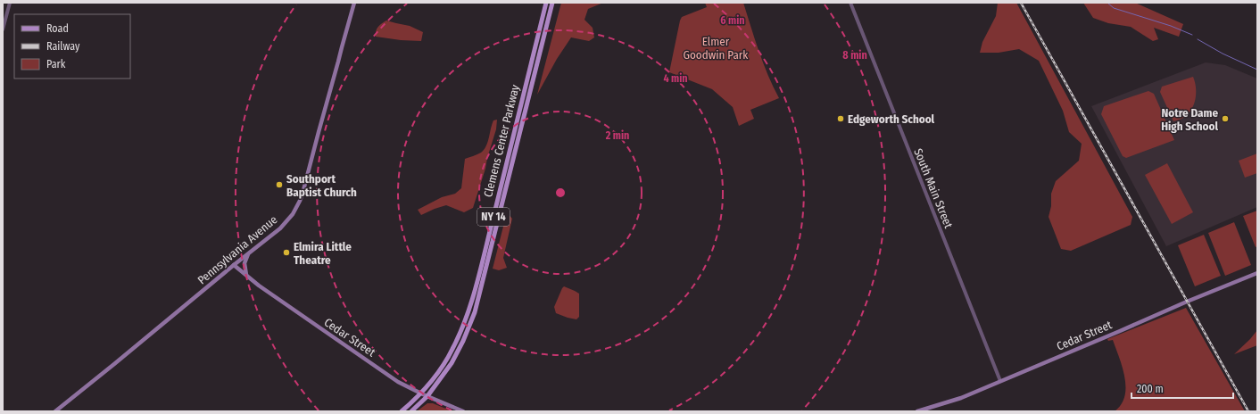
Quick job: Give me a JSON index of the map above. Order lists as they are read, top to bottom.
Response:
{
  "streets": {
    "main road": [
      "Clemens Center Parkway",
      "NY 14",
      "Pennsylvania Avenue",
      "Cedar Street"
    ],
    "street": ["South Main Street"]
  },
  "crossings": [
    ["Clemens Center Parkway", "Cedar Street"],
    ["South Main Street", "Cedar Street"],
    ["Pennsylvania Avenue", "Cedar Street"]
  ],
  "parks": ["Elmer Goodwin Park"],
  "places": [
    "Edgeworth School",
    "Notre Dame High School",
    "Southport Baptist Church",
    "Elmira Little Theatre"
  ],
  "legend": ["Road", "Railway", "Park"],
  "scale_bar": "200 m",
  "rings": [
    "6 min",
    "8 min",
    "4 min",
    "2 min"
  ]
}
